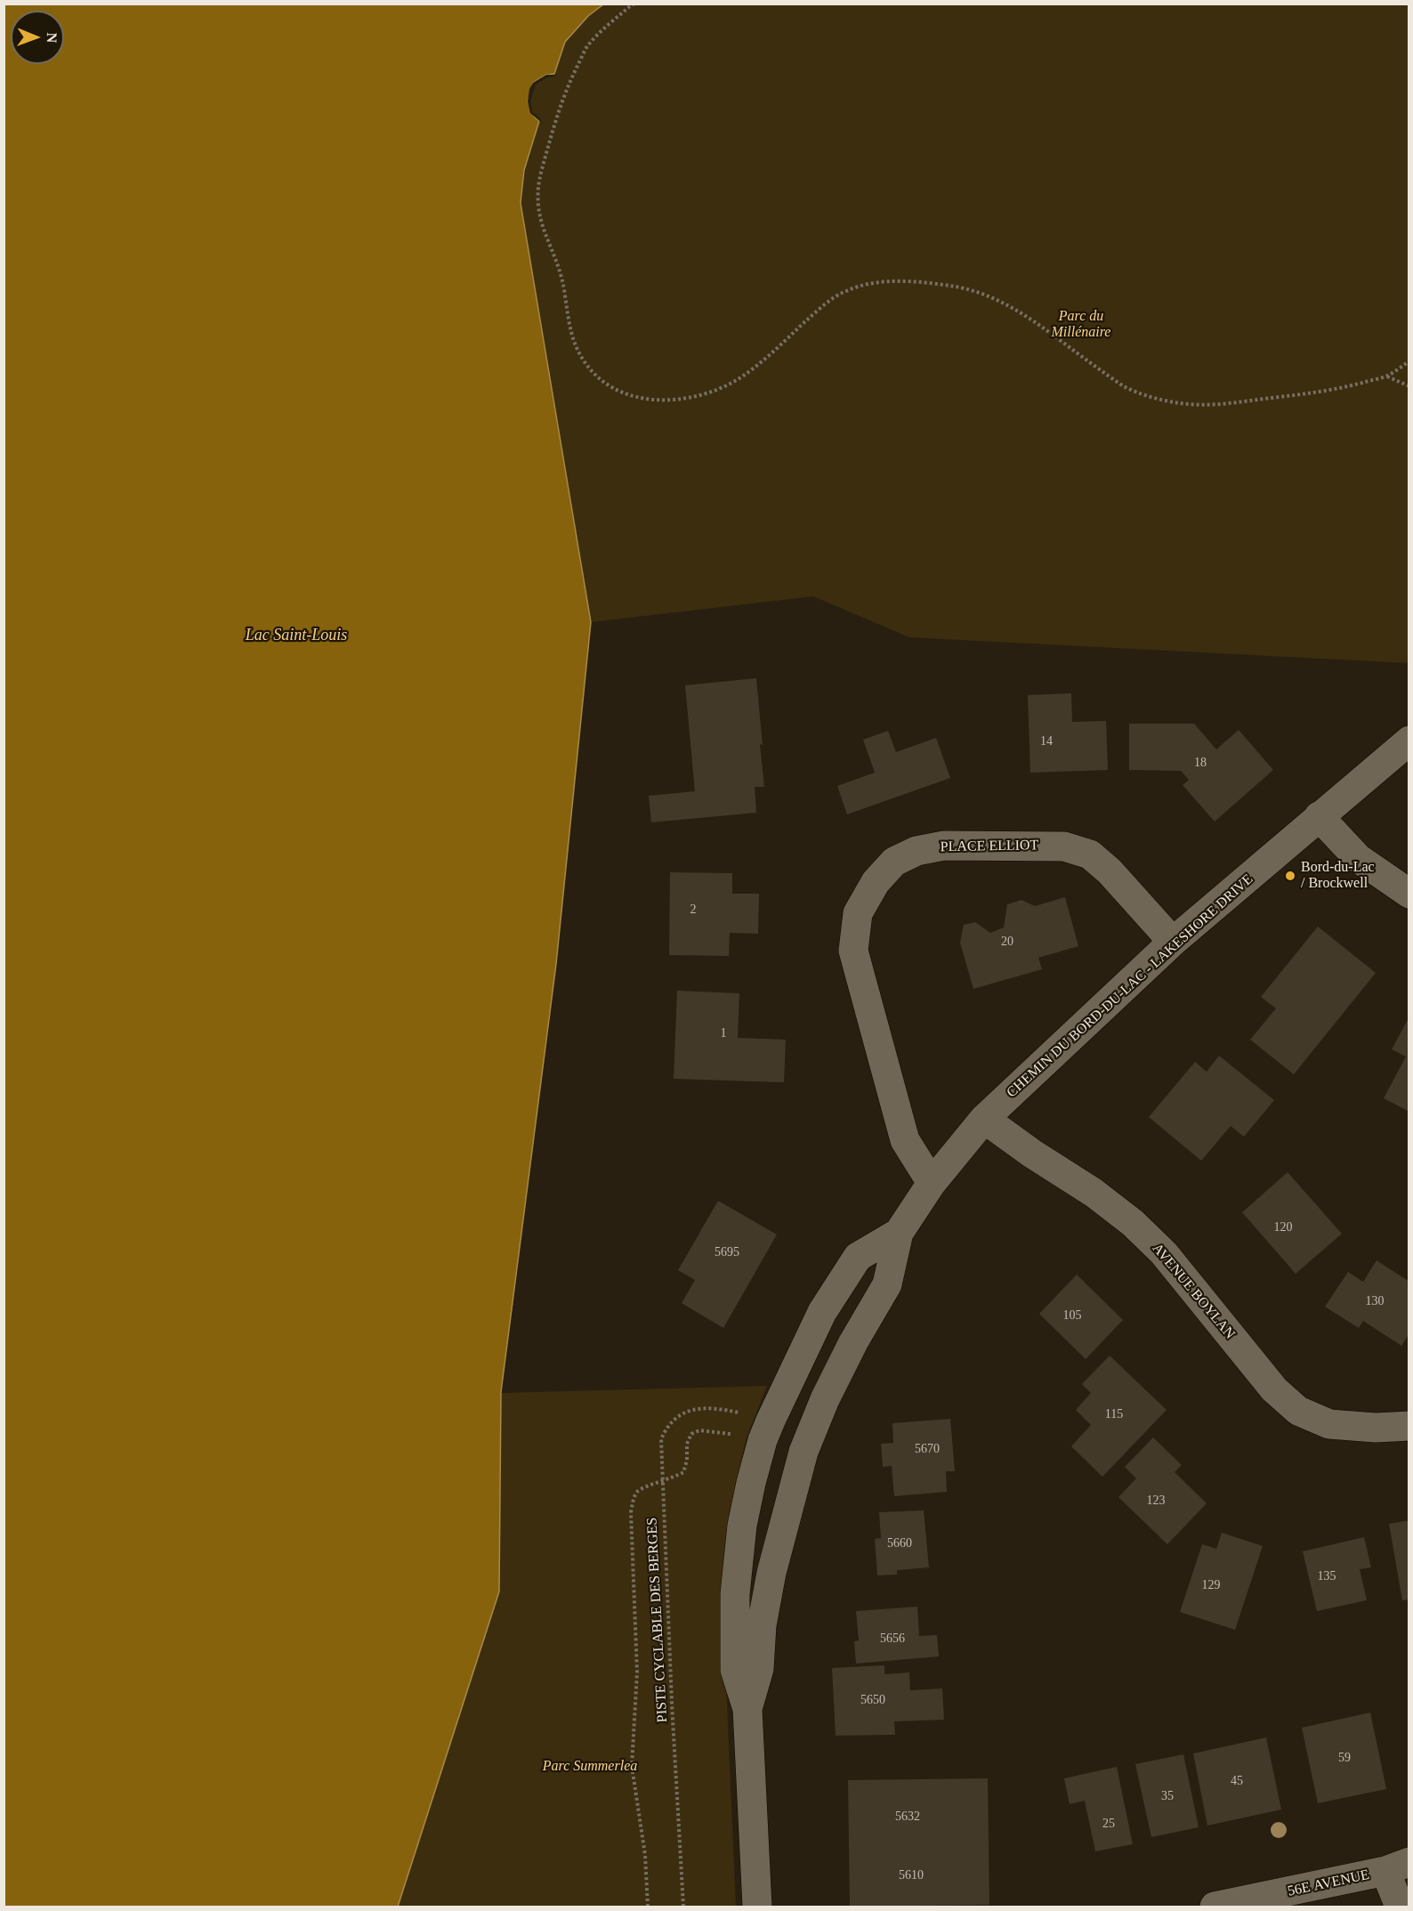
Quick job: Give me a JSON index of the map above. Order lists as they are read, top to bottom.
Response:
{
  "streets": {
    "street": [
      "PLACE ELLIOT",
      "CHEMIN DU BORD-DU-LAC - LAKESHORE DRIVE",
      "AVENUE BOYLAN",
      "56E AVENUE"
    ],
    "path": ["PISTE CYCLABLE DES BERGES"]
  },
  "crossings": [
    ["PLACE ELLIOT", "CHEMIN DU BORD-DU-LAC - LAKESHORE DRIVE"],
    ["CHEMIN DU BORD-DU-LAC - LAKESHORE DRIVE", "AVENUE BOYLAN"]
  ],
  "water": ["Lac Saint-Louis"],
  "parks": ["Parc du Millénaire", "Parc Summerlea"],
  "places": ["Bord-du-Lac / Brockwell"],
  "house_numbers": [
    "14",
    "18",
    "2",
    "20",
    "1",
    "120",
    "5695",
    "130",
    "105",
    "115",
    "5670",
    "123",
    "5660",
    "135",
    "129",
    "5656",
    "5650",
    "59",
    "45",
    "35",
    "5632",
    "25",
    "5610"
  ],
  "north": "right"
}
